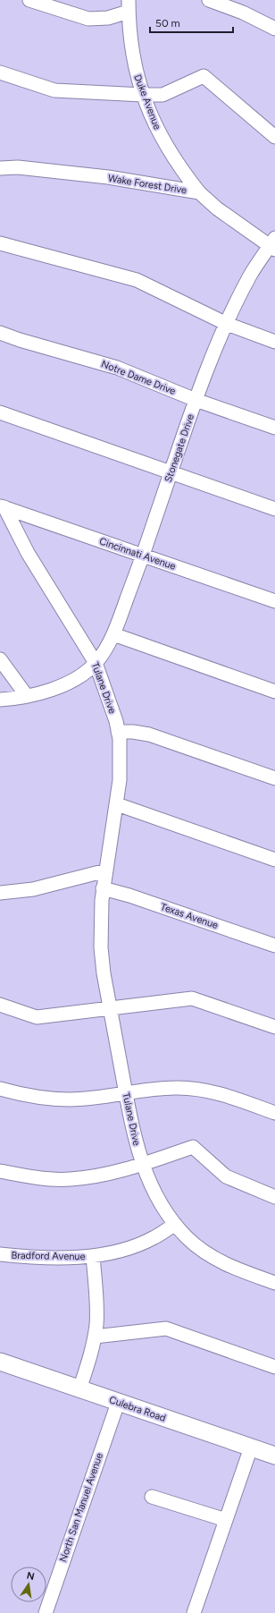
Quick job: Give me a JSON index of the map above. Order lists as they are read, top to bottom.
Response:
{
  "streets": {
    "main road": ["Culebra Road"],
    "street": [
      "Duke Avenue",
      "Wake Forest Drive",
      "Notre Dame Drive",
      "Stonegate Drive",
      "Cincinnati Avenue",
      "Tulane Drive",
      "Texas Avenue",
      "Bradford Avenue",
      "North San Manuel Avenue"
    ]
  },
  "crossings": [
    ["Duke Avenue", "Wake Forest Drive"],
    ["Wake Forest Drive", "Stonegate Drive"],
    ["Notre Dame Drive", "Stonegate Drive"],
    ["Stonegate Drive", "Cincinnati Avenue"],
    ["Stonegate Drive", "Tulane Drive"],
    ["Cincinnati Avenue", "Tulane Drive"],
    ["Tulane Drive", "Texas Avenue"],
    ["Tulane Drive", "Bradford Avenue"],
    ["Culebra Road", "North San Manuel Avenue"]
  ],
  "scale_bar": "50 m",
  "north": "top"
}
